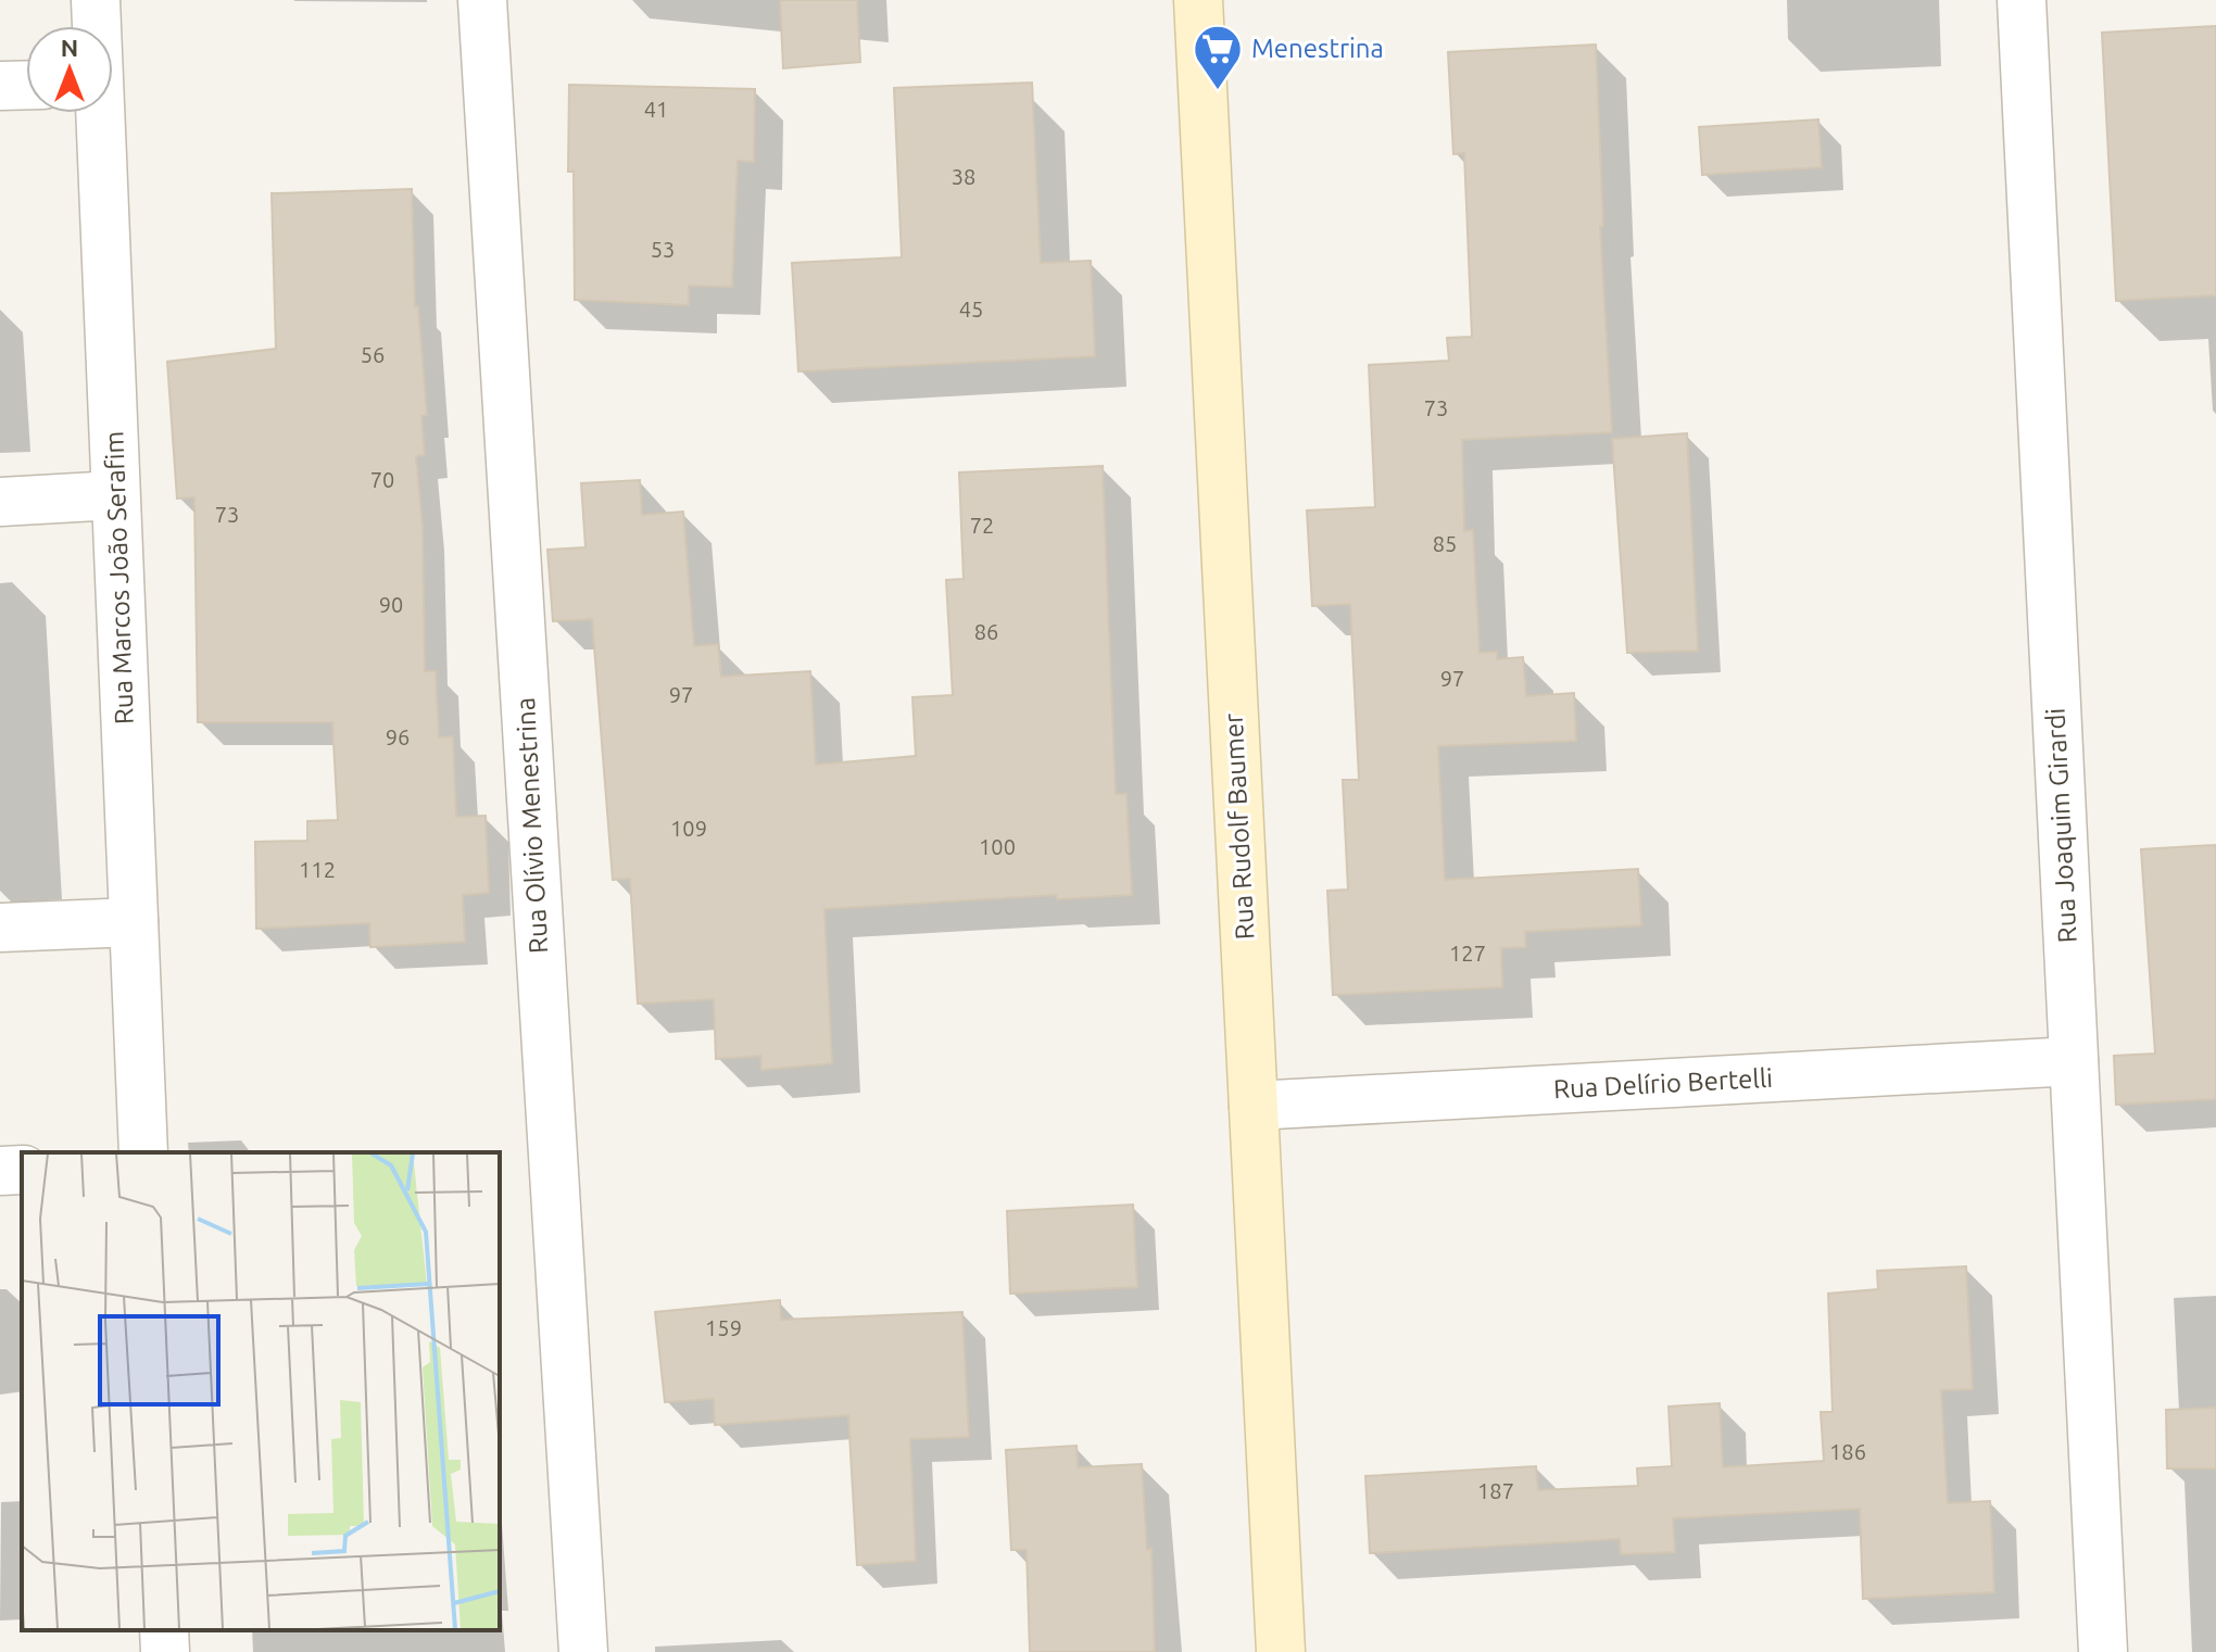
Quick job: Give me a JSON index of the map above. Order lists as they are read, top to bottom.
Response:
{
  "streets": {
    "street": [
      "Rua Marcos João Serafim",
      "Rua Olívio Menestrina",
      "Rua Joaquim Girardi",
      "Rua Rudolf Baumer",
      "Rua Delírio Bertelli"
    ]
  },
  "crossings": [
    ["Rua Joaquim Girardi", "Rua Delírio Bertelli"],
    ["Rua Rudolf Baumer", "Rua Delírio Bertelli"]
  ],
  "places": {
    "supermarket": ["Menestrina"]
  },
  "house_numbers": [
    "41",
    "38",
    "53",
    "45",
    "56",
    "73",
    "70",
    "73",
    "72",
    "85",
    "90",
    "86",
    "97",
    "97",
    "96",
    "109",
    "100",
    "112",
    "127",
    "159",
    "186",
    "187"
  ],
  "north": "top"
}
